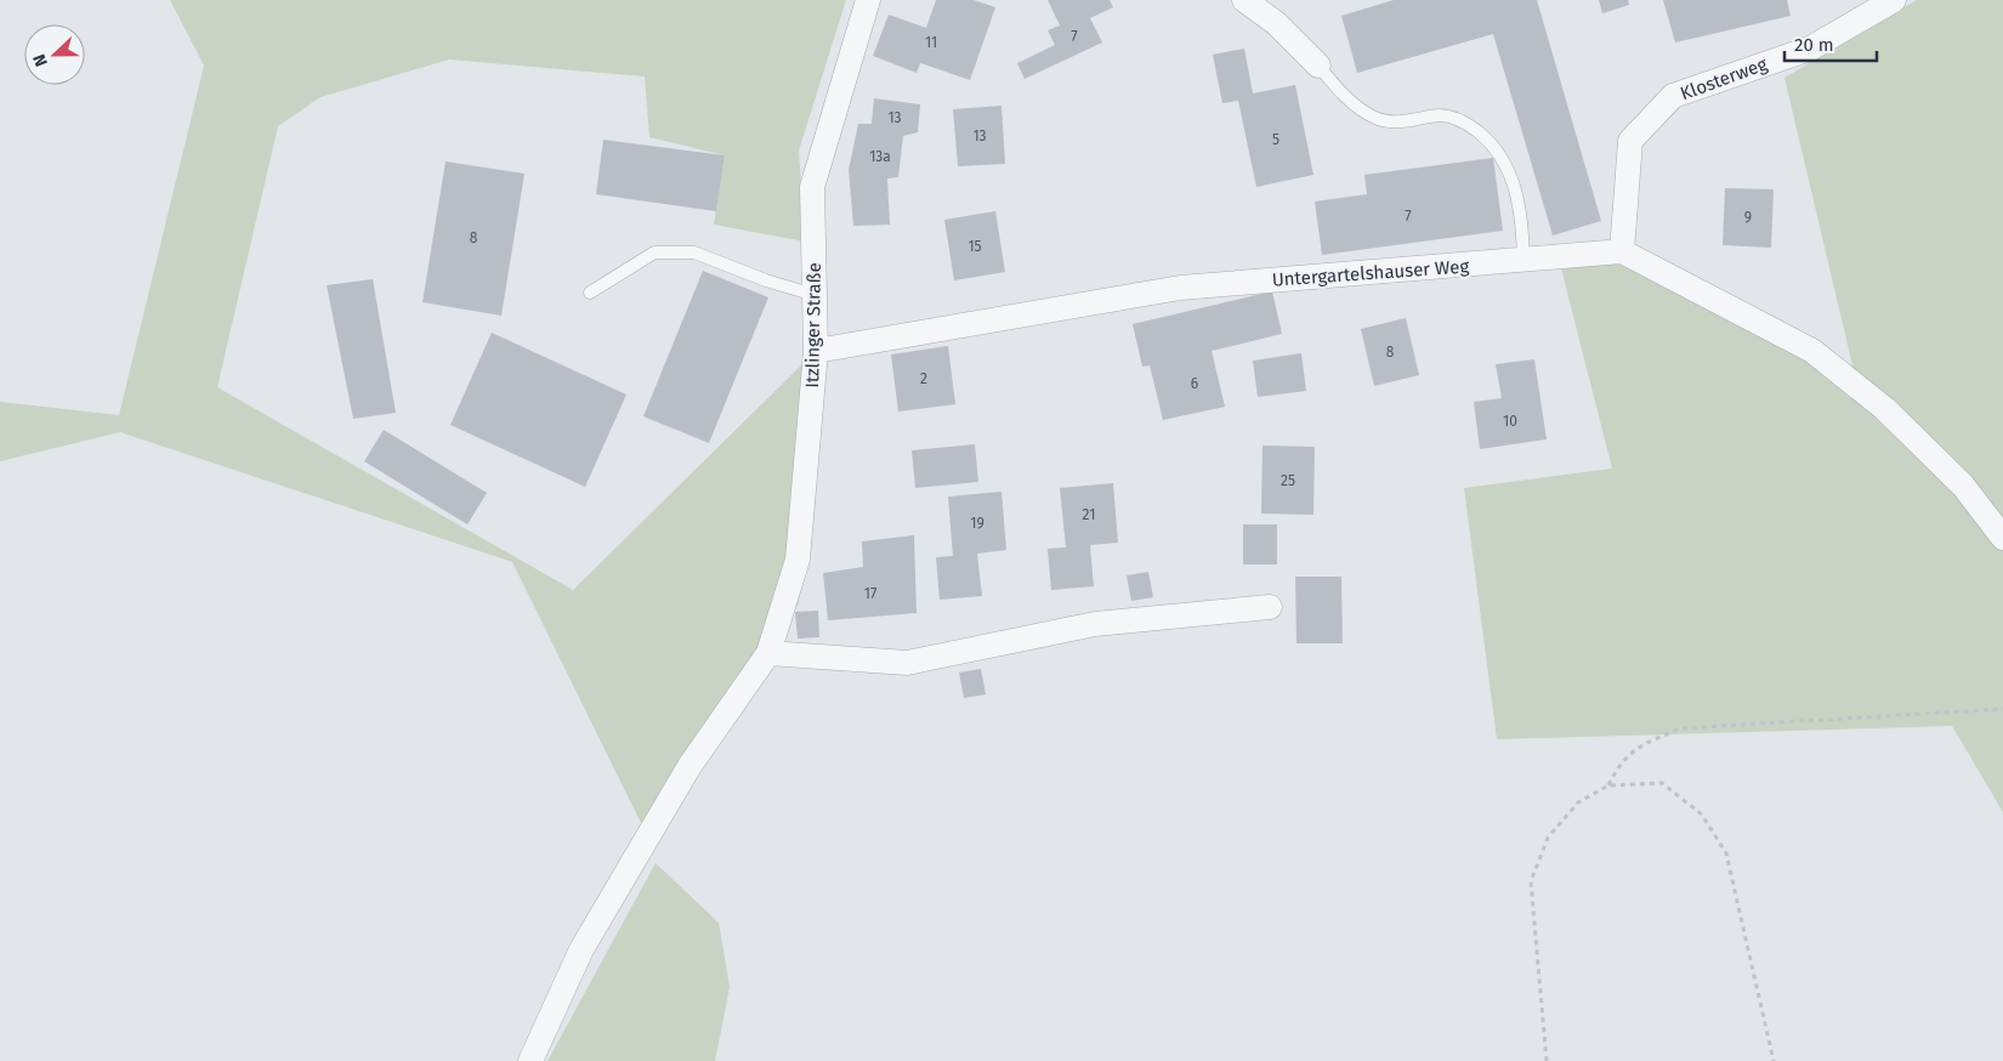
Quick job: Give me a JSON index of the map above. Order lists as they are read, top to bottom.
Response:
{
  "streets": {
    "street": ["Klosterweg", "Untergartelshauser Weg", "Itzlinger Straße"]
  },
  "crossings": [
    ["Klosterweg", "Untergartelshauser Weg"],
    ["Untergartelshauser Weg", "Itzlinger Straße"]
  ],
  "house_numbers": [
    "7",
    "11",
    "13",
    "13",
    "5",
    "13a",
    "7",
    "9",
    "8",
    "15",
    "8",
    "2",
    "6",
    "10",
    "25",
    "21",
    "19",
    "17"
  ],
  "scale_bar": "20 m",
  "north": "left"
}
